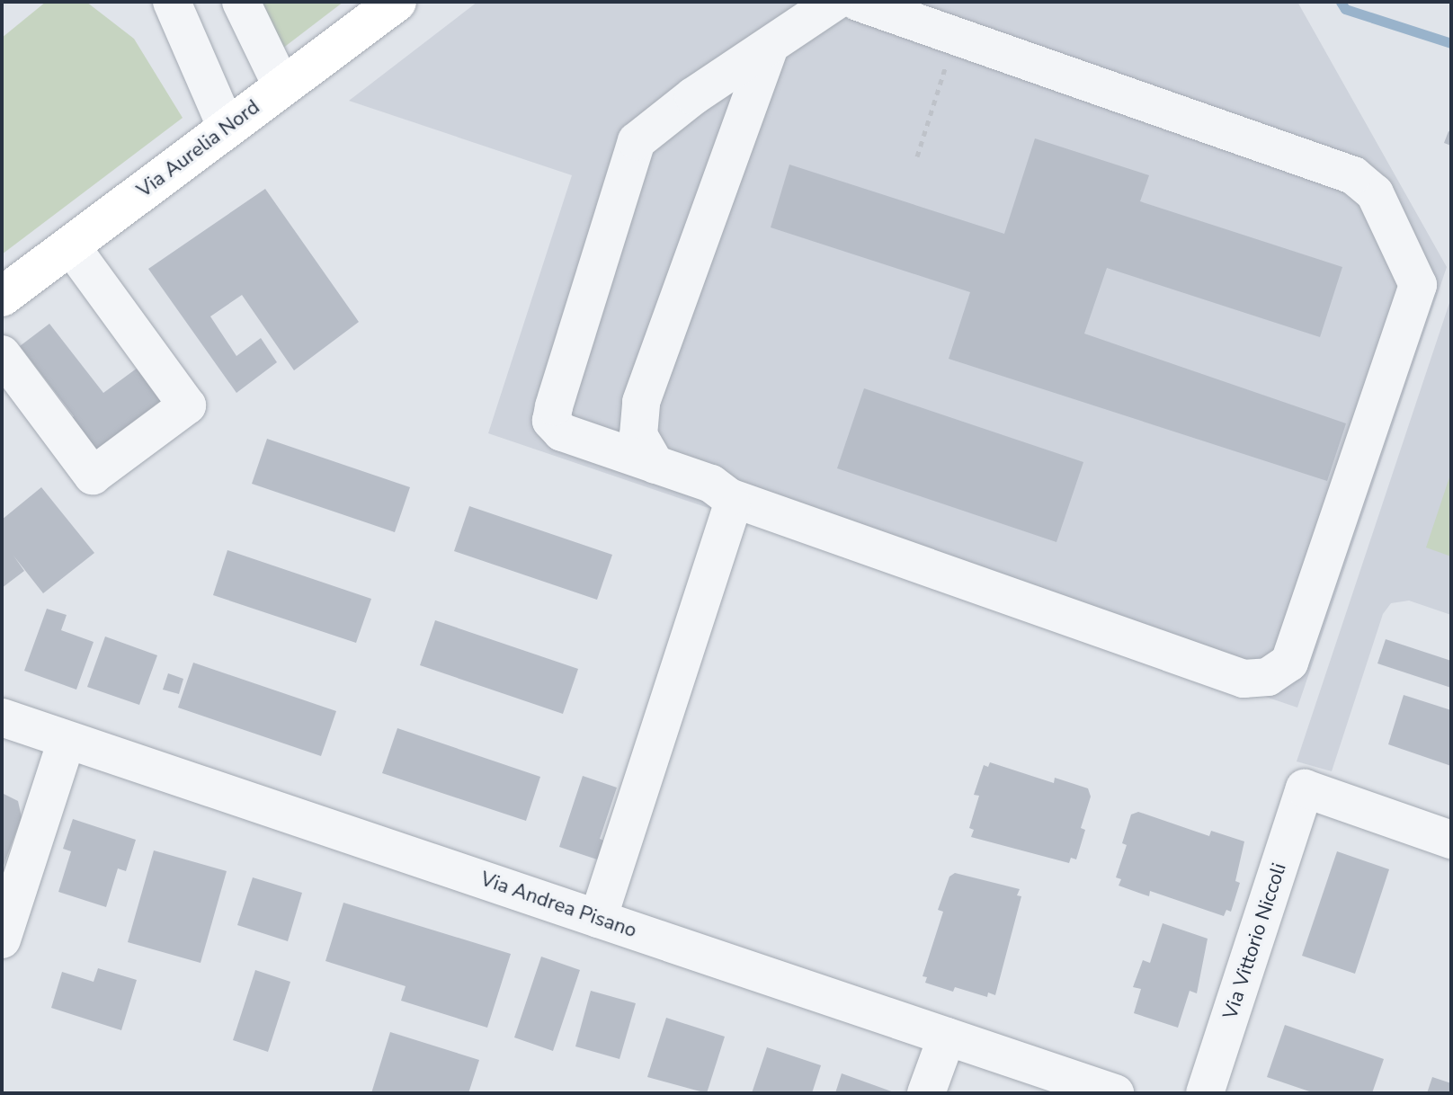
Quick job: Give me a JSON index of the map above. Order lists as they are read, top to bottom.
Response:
{
  "streets": {
    "main road": ["Via Aurelia Nord"],
    "street": ["Via Andrea Pisano", "Via Vittorio Niccoli"]
  }
}
